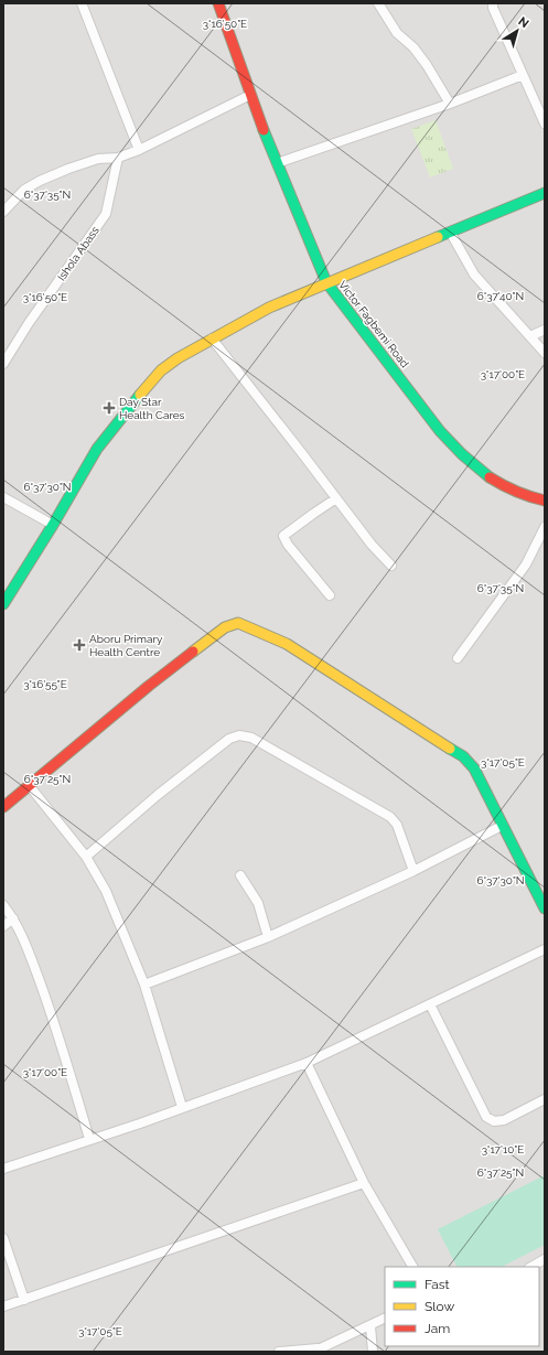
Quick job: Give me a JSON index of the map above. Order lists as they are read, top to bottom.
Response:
{
  "streets": {
    "street": ["Ishola Abass", "Victor Fagbemi Road"]
  },
  "places": {
    "health": ["Day Star Health Cares", "Aboru Primary Health Centre"]
  },
  "legend": ["Fast", "Slow", "Jam"],
  "north": "top right",
  "coordinates": [
    "3°16'50\"E",
    "6°37'35\"N",
    "6°37'40\"N",
    "3°17'00\"E",
    "6°37'30\"N",
    "3°16'55\"E",
    "3°17'05\"E",
    "6°37'25\"N",
    "3°17'10\"E"
  ]
}
